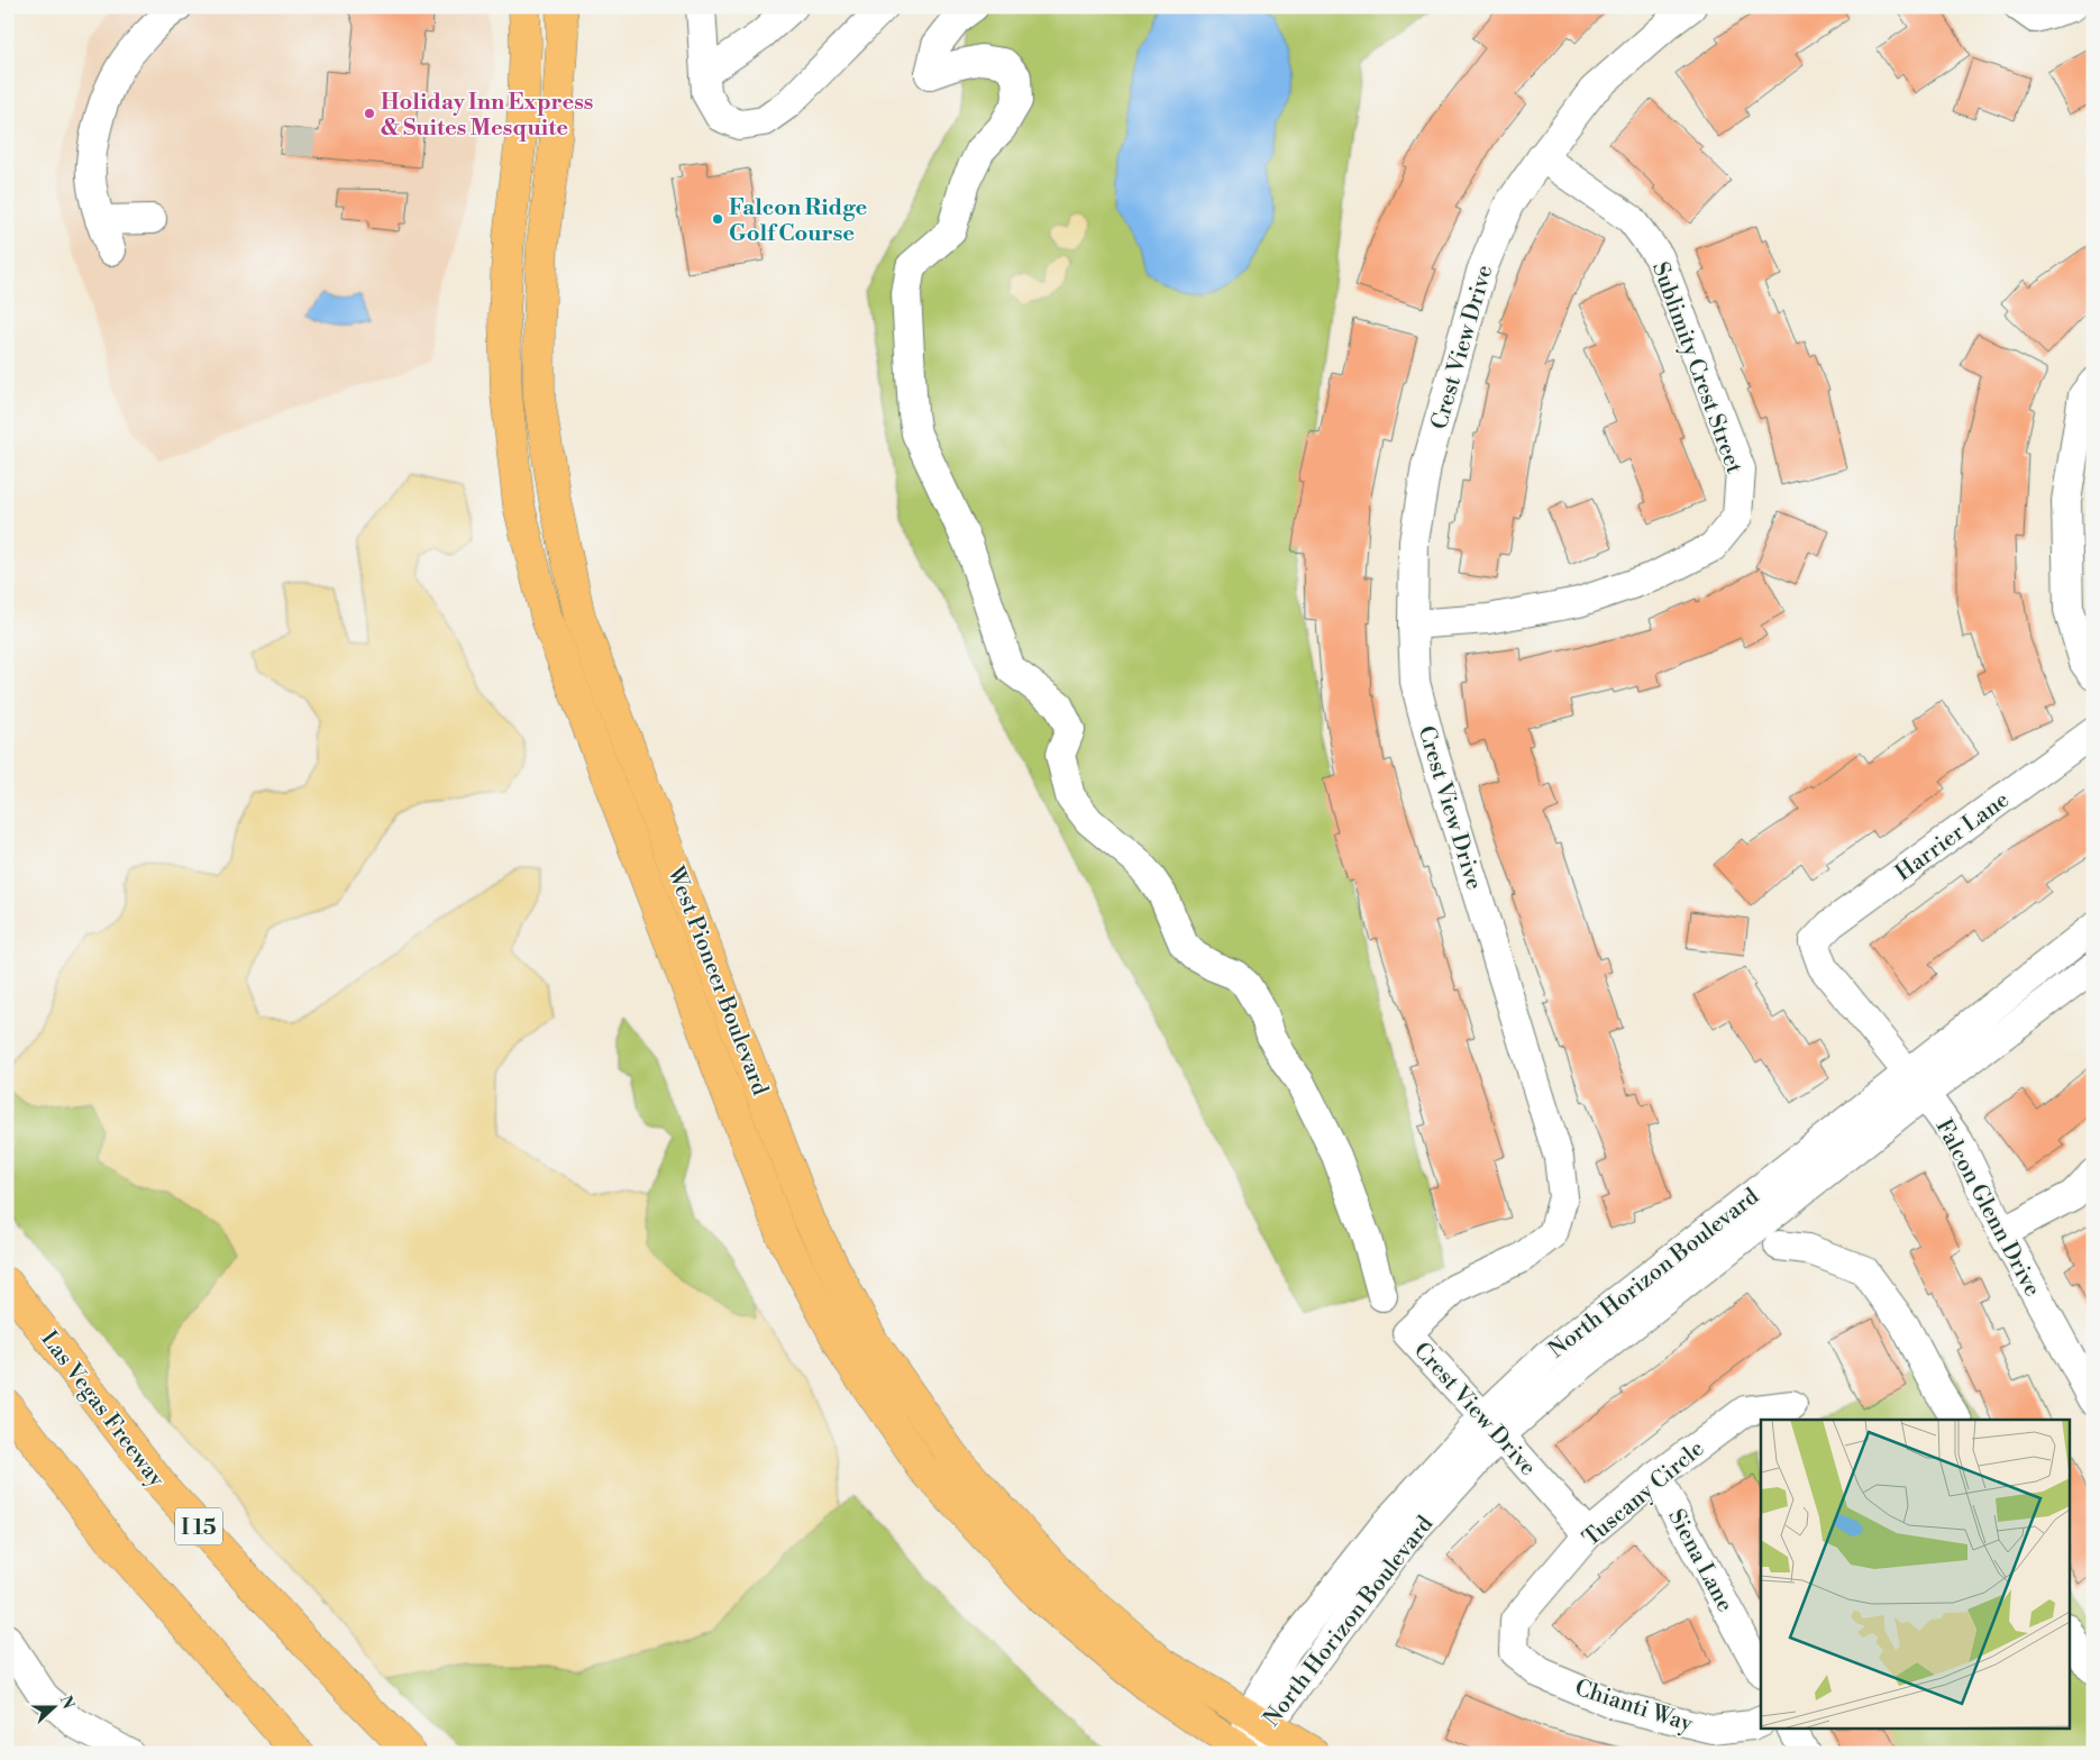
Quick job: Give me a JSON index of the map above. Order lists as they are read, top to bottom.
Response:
{
  "streets": {
    "main road": ["West Pioneer Boulevard", "Las Vegas Freeway", "I 15"],
    "street": [
      "Crest View Drive",
      "Sublimity Crest Street",
      "Harrier Lane",
      "Falcon Glenn Drive",
      "North Horizon Boulevard",
      "Tuscany Circle",
      "Siena Lane",
      "Chianti Way"
    ]
  },
  "crossings": [
    ["Crest View Drive", "Sublimity Crest Street"],
    ["Crest View Drive", "North Horizon Boulevard"],
    ["Crest View Drive", "Tuscany Circle"],
    ["Harrier Lane", "Falcon Glenn Drive"],
    ["West Pioneer Boulevard", "North Horizon Boulevard"],
    ["Falcon Glenn Drive", "North Horizon Boulevard"],
    ["Tuscany Circle", "Siena Lane"],
    ["Tuscany Circle", "Chianti Way"]
  ],
  "places": ["Holiday Inn Express & Suites Mesquite", "Falcon Ridge Golf Course"],
  "north": "right"
}
